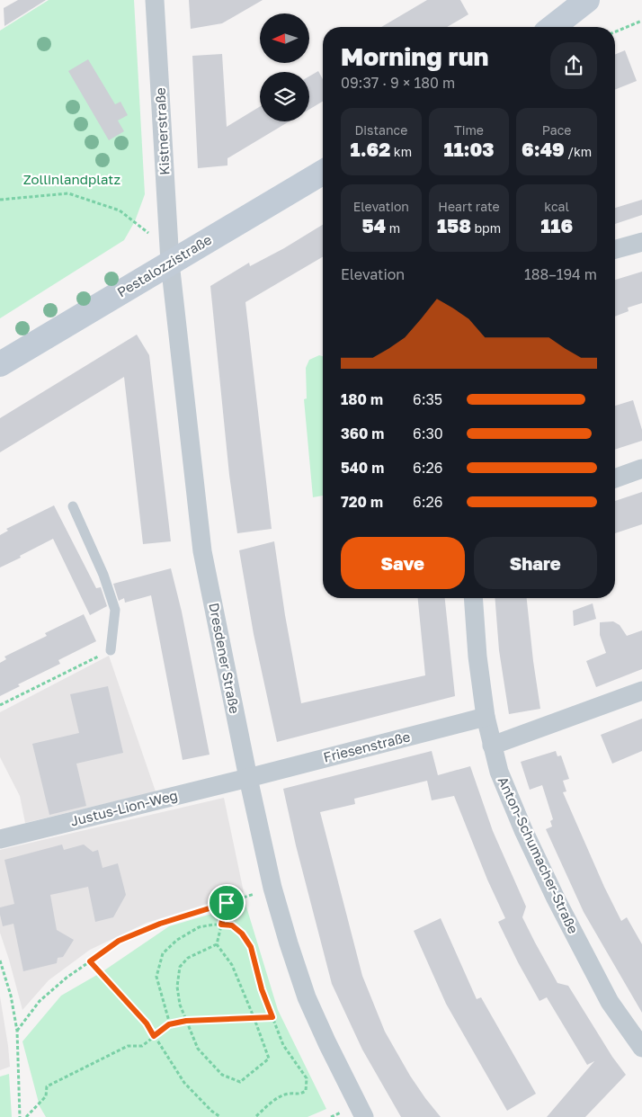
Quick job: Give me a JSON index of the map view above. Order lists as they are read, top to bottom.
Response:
{
  "streets": {
    "street": [
      "Kistnerstraße",
      "Pestalozzistraße",
      "Dresdener Straße",
      "Friesenstraße",
      "Justus-Lion-Weg",
      "Anton-Schumacher-Straße"
    ]
  },
  "crossings": [
    ["Kistnerstraße", "Pestalozzistraße"],
    ["Kistnerstraße", "Dresdener Straße"],
    ["Pestalozzistraße", "Dresdener Straße"],
    ["Dresdener Straße", "Friesenstraße"],
    ["Dresdener Straße", "Justus-Lion-Weg"],
    ["Friesenstraße", "Justus-Lion-Weg"],
    ["Friesenstraße", "Anton-Schumacher-Straße"]
  ],
  "parks": ["Zollinlandplatz"],
  "north": "left",
  "page": {
    "heading": ["Morning run", "09:37 · 9 × 180 m"],
    "stats": [
      ["Distance", "1.62 km"],
      ["Time", "11:03"],
      ["Pace", "6:49 /km"],
      ["Elevation", "54 m"],
      ["Heart rate", "158 bpm"],
      ["kcal", "116"]
    ],
    "chart": ["Elevation", "188–194 m"],
    "list": [
      {
        "name": "180 m",
        "note": "6:35"
      },
      {
        "name": "360 m",
        "note": "6:30"
      },
      {
        "name": "540 m",
        "note": "6:26"
      },
      {
        "name": "720 m",
        "note": "6:26"
      }
    ],
    "buttons": ["Save", "Share"]
  }
}
